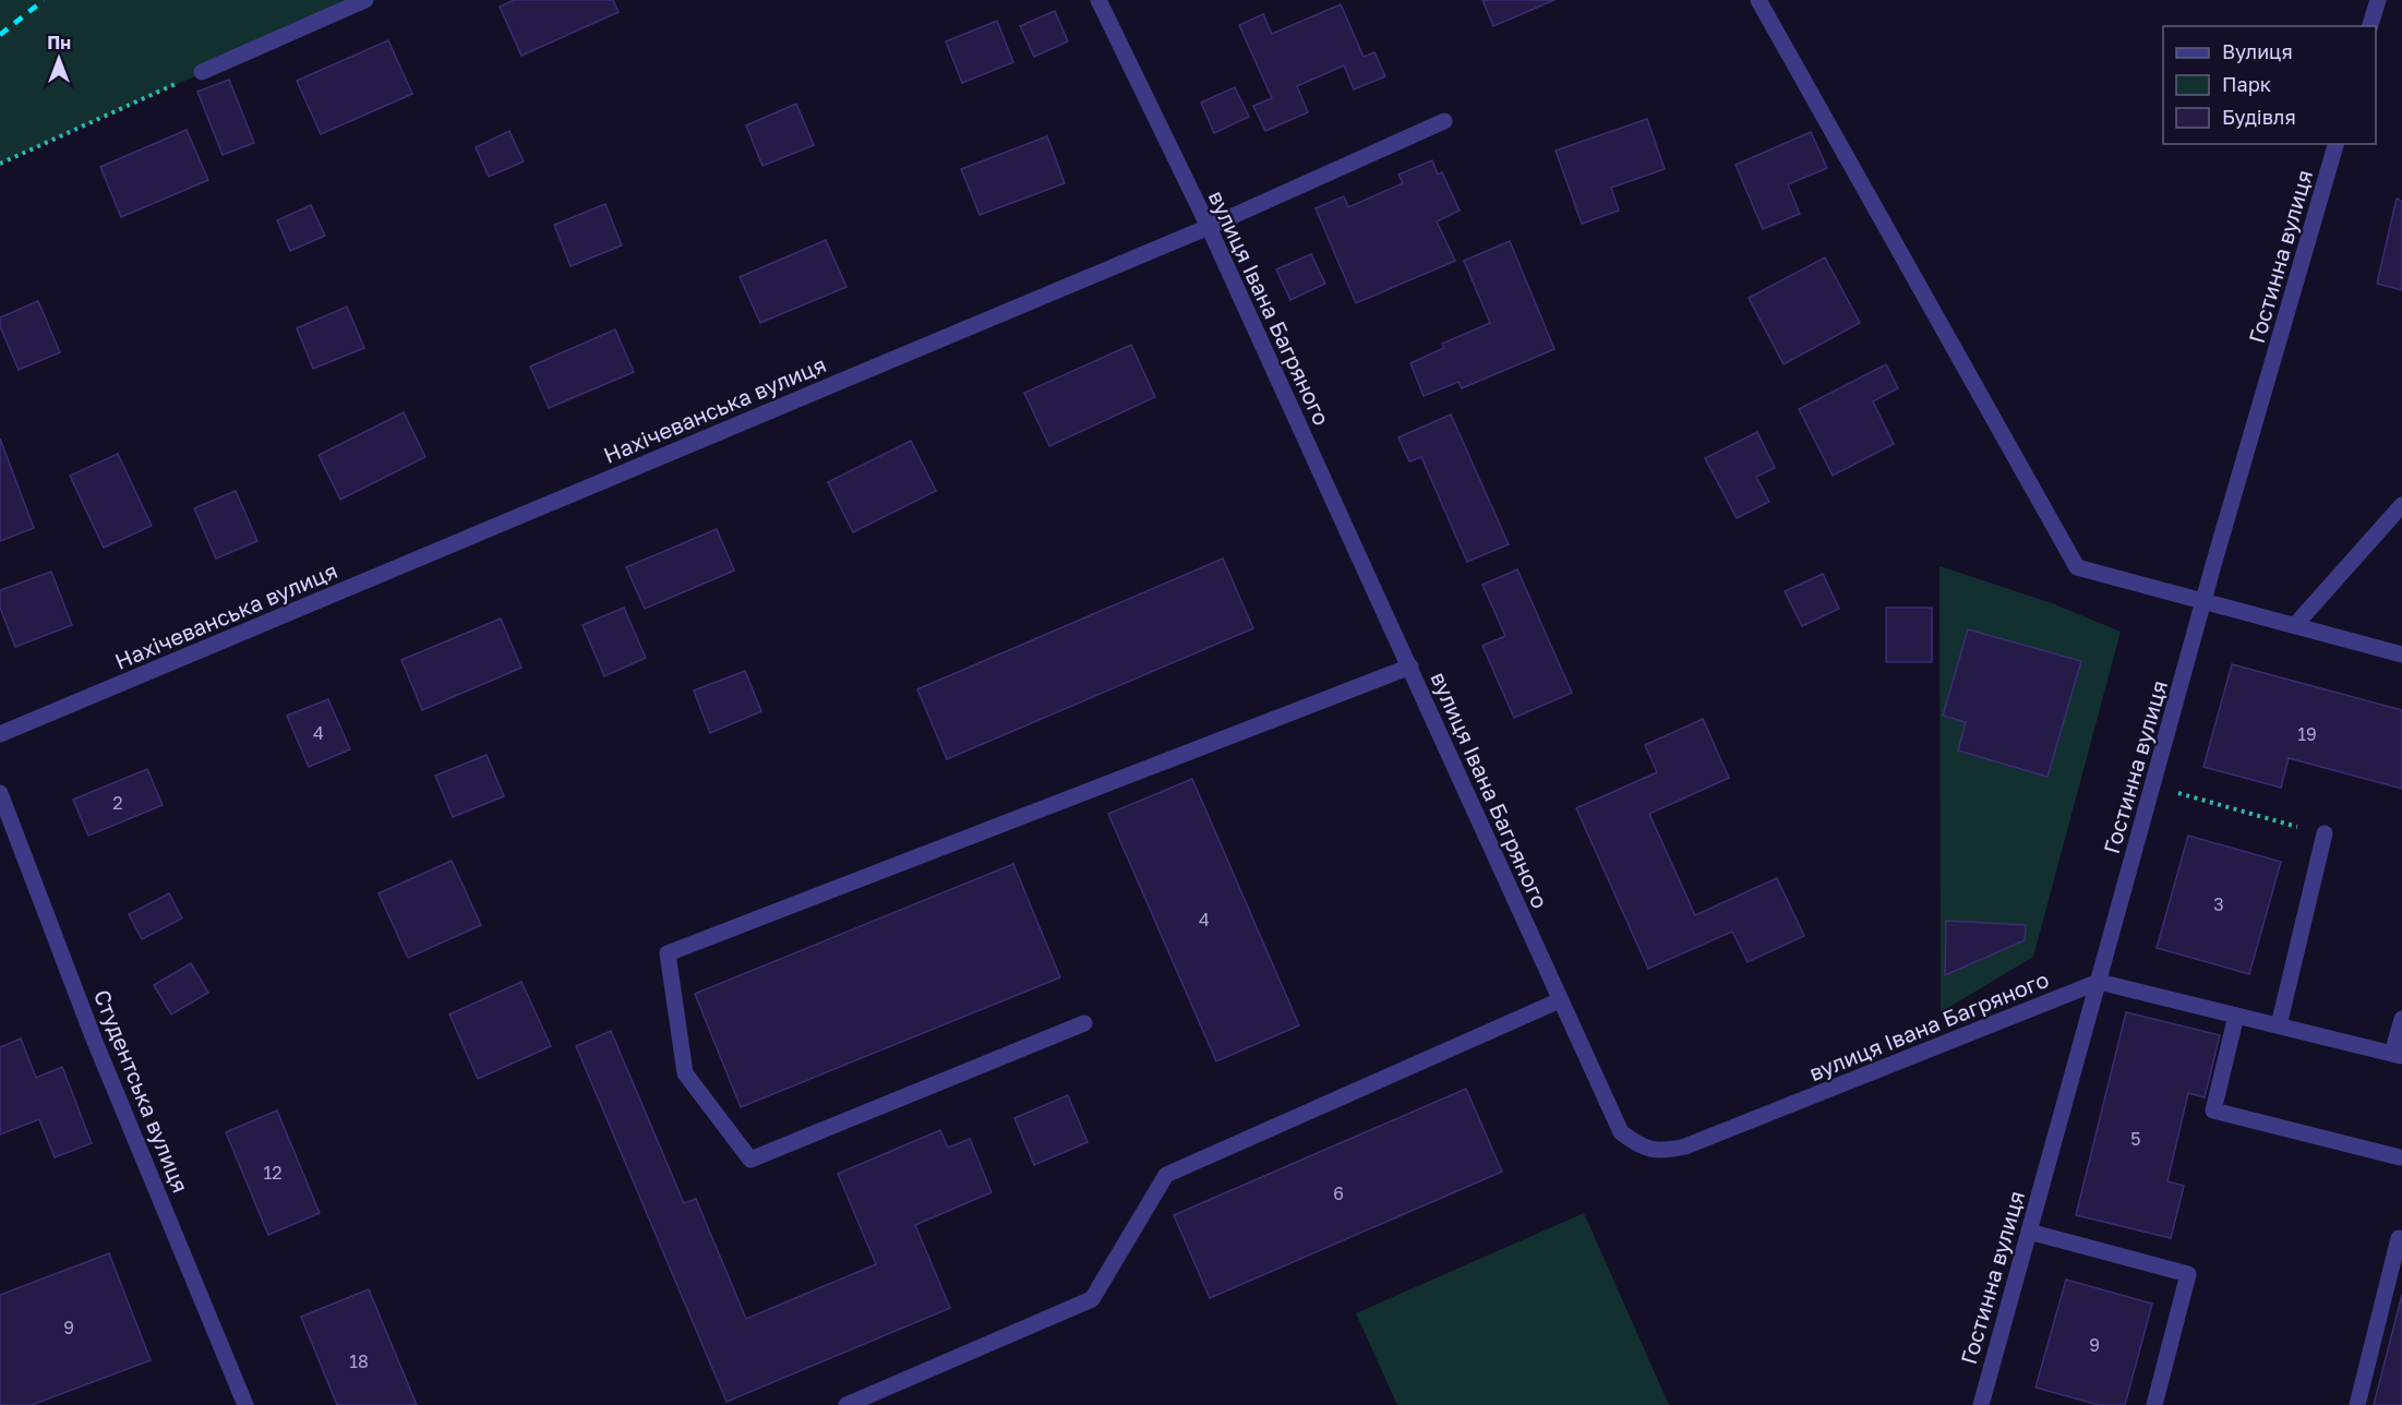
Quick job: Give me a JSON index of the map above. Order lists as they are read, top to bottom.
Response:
{
  "streets": {
    "street": [
      "Гостинна вулиця",
      "вулиця Івана Багряного",
      "Нахічеванська вулиця",
      "Студентська вулиця"
    ]
  },
  "crossings": [
    ["Гостинна вулиця", "вулиця Івана Багряного"],
    ["вулиця Івана Багряного", "Нахічеванська вулиця"]
  ],
  "house_numbers": [
    "4",
    "19",
    "2",
    "3",
    "4",
    "5",
    "12",
    "6",
    "9",
    "9",
    "18"
  ],
  "legend": ["Вулиця", "Парк", "Будівля"],
  "north": "top"
}
